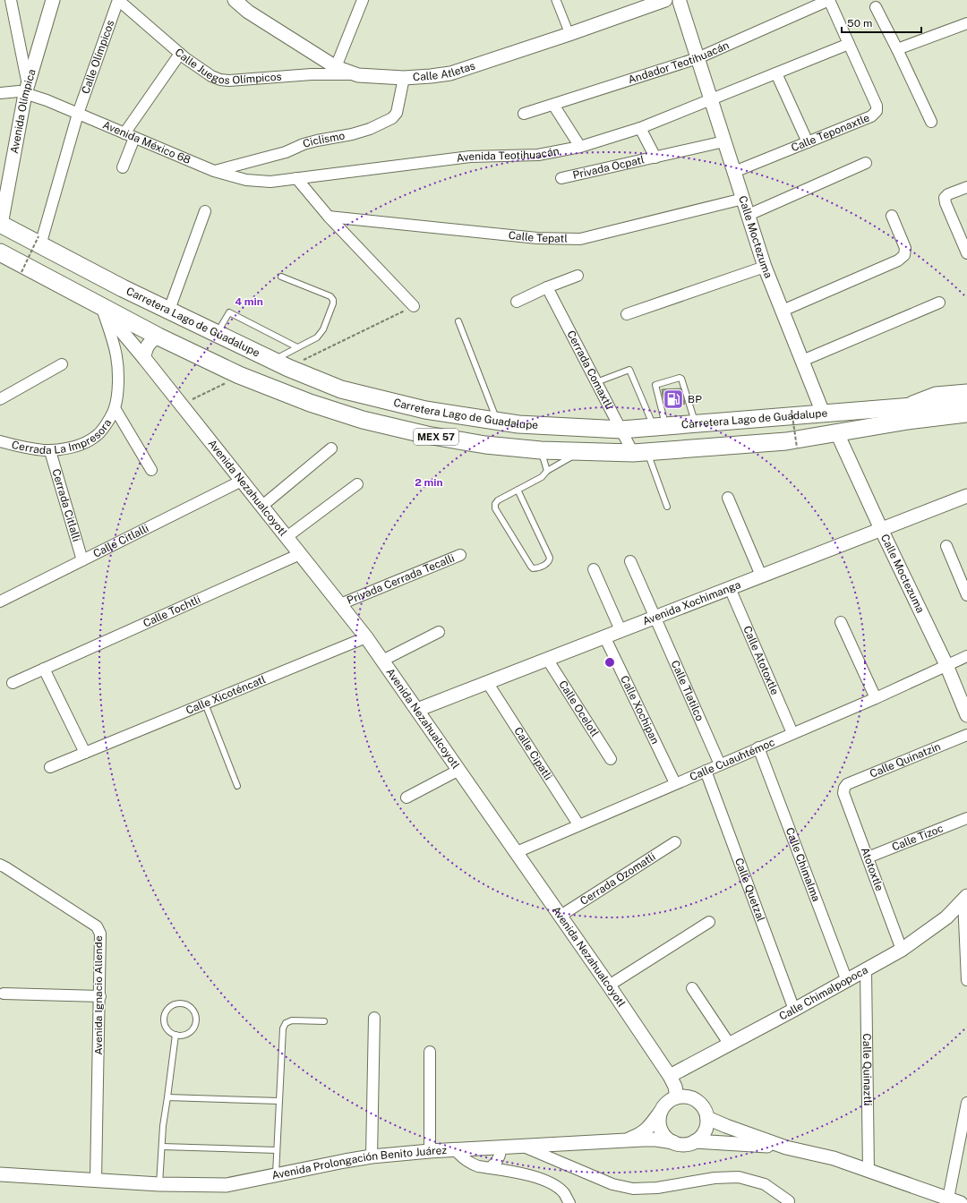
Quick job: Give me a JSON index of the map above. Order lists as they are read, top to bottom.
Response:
{
  "streets": {
    "main road": ["Carretera Lago de Guadalupe", "MEX 57"],
    "street": [
      "Calle Olímpicos",
      "Calle Juegos Olímpicos",
      "Andador Teotihuacán",
      "Calle Atletas",
      "Avenida Olímpica",
      "Calle Teponaxtle",
      "Ciclismo",
      "Avenida México 68",
      "Avenida Teotihuacán",
      "Privada Ocpatl",
      "Calle Tepatl",
      "Calle Moctezuma",
      "Cerrada Comaxtli",
      "Cerrada La Impresora",
      "Avenida Nezahualcoyotl",
      "Cerrada Citlalli",
      "Calle Citlalli",
      "Privada Cerrada Tecalli",
      "Avenida Xochimanga",
      "Calle Tochtli",
      "Calle Atotoxtle",
      "Calle Tlatilco",
      "Calle Xicoténcatl",
      "Calle Ocelotl",
      "Calle Xochipan",
      "Calle Cipatli",
      "Calle Cuauhtémoc",
      "Calle Quinatzin",
      "Calle Tizoc",
      "Calle Chimalma",
      "Atotoxtle",
      "Cerrada Ozomatli",
      "Calle Quetzal",
      "Calle Chimalpopoca",
      "Avenida Ignacio Allende",
      "Calle Quinaztli",
      "Avenida Prolongación Benito Juárez"
    ]
  },
  "crossings": [
    ["Calle Olímpicos", "Calle Juegos Olímpicos"],
    ["Calle Olímpicos", "Avenida México 68"],
    ["Calle Olímpicos", "Carretera Lago de Guadalupe"],
    ["Calle Juegos Olímpicos", "Calle Atletas"],
    ["Andador Teotihuacán", "Calle Teponaxtle"],
    ["Andador Teotihuacán", "Calle Moctezuma"],
    ["Calle Atletas", "Ciclismo"],
    ["Avenida Olímpica", "Avenida México 68"],
    ["Avenida Olímpica", "Carretera Lago de Guadalupe"],
    ["Calle Teponaxtle", "Calle Moctezuma"],
    ["Ciclismo", "Avenida México 68"],
    ["Avenida México 68", "Avenida Teotihuacán"],
    ["Avenida Teotihuacán", "Privada Ocpatl"],
    ["Avenida Teotihuacán", "Calle Moctezuma"],
    ["Privada Ocpatl", "Calle Moctezuma"],
    ["Calle Tepatl", "Calle Moctezuma"],
    ["Calle Moctezuma", "Carretera Lago de Guadalupe"],
    ["Calle Moctezuma", "Avenida Xochimanga"],
    ["Calle Moctezuma", "Calle Cuauhtémoc"],
    ["Carretera Lago de Guadalupe", "Cerrada Comaxtli"],
    ["Carretera Lago de Guadalupe", "Cerrada La Impresora"],
    ["Carretera Lago de Guadalupe", "Avenida Nezahualcoyotl"],
    ["Cerrada La Impresora", "Avenida Nezahualcoyotl"],
    ["Cerrada La Impresora", "Cerrada Citlalli"],
    ["Avenida Nezahualcoyotl", "Calle Citlalli"],
    ["Avenida Nezahualcoyotl", "Privada Cerrada Tecalli"],
    ["Avenida Nezahualcoyotl", "Avenida Xochimanga"],
    ["Avenida Nezahualcoyotl", "Calle Tochtli"],
    ["Avenida Nezahualcoyotl", "Calle Xicoténcatl"],
    ["Avenida Nezahualcoyotl", "Calle Cuauhtémoc"],
    ["Avenida Nezahualcoyotl", "Cerrada Ozomatli"],
    ["Avenida Nezahualcoyotl", "Calle Chimalpopoca"],
    ["Avenida Nezahualcoyotl", "Avenida Prolongación Benito Juárez"],
    ["Cerrada Citlalli", "Calle Citlalli"],
    ["Avenida Xochimanga", "Calle Atotoxtle"],
    ["Avenida Xochimanga", "Calle Tlatilco"],
    ["Avenida Xochimanga", "Calle Ocelotl"],
    ["Avenida Xochimanga", "Calle Xochipan"],
    ["Avenida Xochimanga", "Calle Cipatli"],
    ["Calle Atotoxtle", "Calle Cuauhtémoc"],
    ["Calle Tlatilco", "Calle Cuauhtémoc"],
    ["Calle Xochipan", "Calle Cuauhtémoc"],
    ["Calle Cipatli", "Calle Cuauhtémoc"],
    ["Calle Cuauhtémoc", "Calle Chimalma"],
    ["Calle Cuauhtémoc", "Calle Quetzal"],
    ["Calle Quinatzin", "Atotoxtle"],
    ["Calle Tizoc", "Atotoxtle"],
    ["Calle Chimalma", "Calle Chimalpopoca"],
    ["Atotoxtle", "Calle Chimalpopoca"],
    ["Calle Quetzal", "Calle Chimalpopoca"],
    ["Calle Chimalpopoca", "Calle Quinaztli"],
    ["Avenida Ignacio Allende", "Avenida Prolongación Benito Juárez"]
  ],
  "places": {
    "fuel station": ["BP"]
  },
  "scale_bar": "50 m",
  "rings": ["4 min", "2 min"]
}
